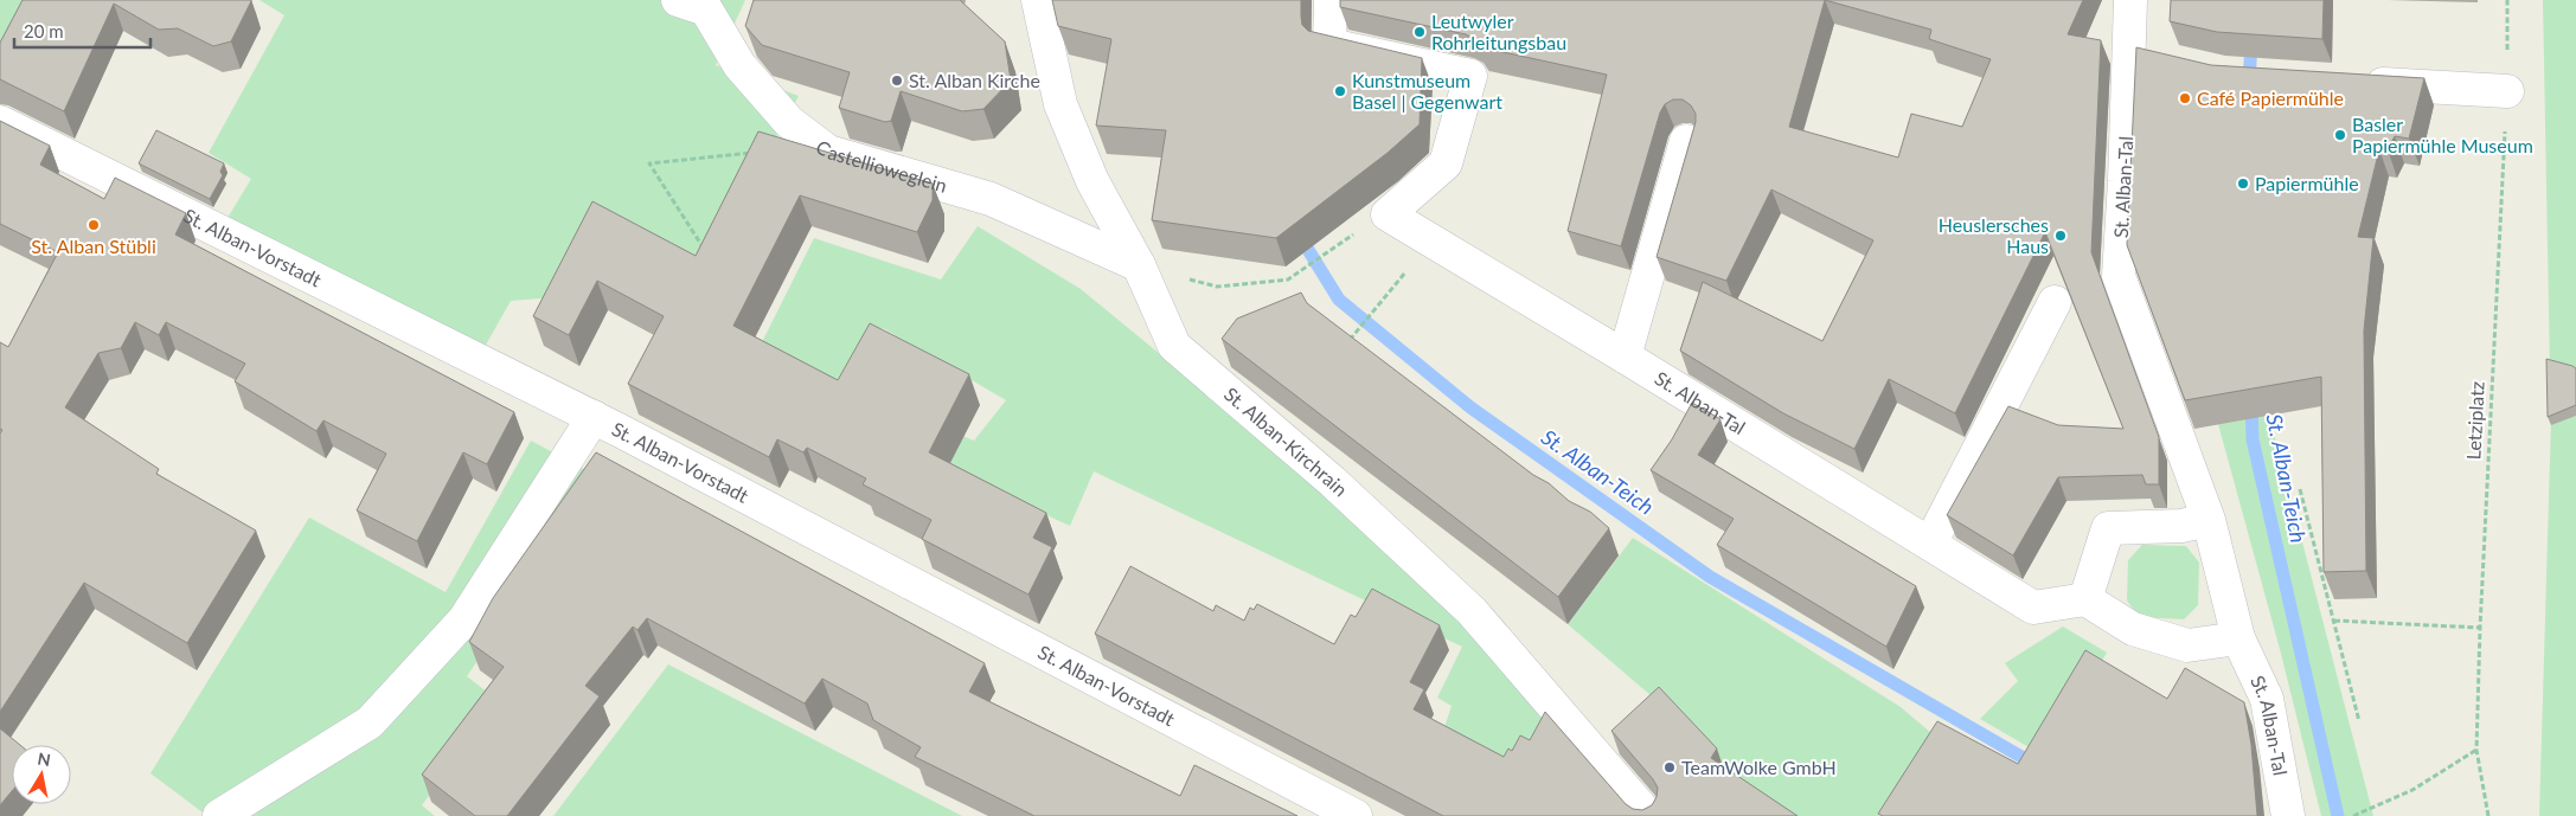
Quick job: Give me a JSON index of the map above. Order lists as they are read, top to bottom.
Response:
{
  "streets": {
    "street": [
      "Castellioweglein",
      "St. Alban-Tal",
      "St. Alban-Vorstadt",
      "St. Alban-Kirchrain"
    ],
    "path": ["Letziplatz"]
  },
  "crossings": [
    ["Castellioweglein", "St. Alban-Kirchrain"]
  ],
  "water": ["St. Alban-Teich"],
  "places": [
    "Leutwyler Rohrleitungsbau",
    "St. Alban Kirche",
    "Kunstmuseum Basel | Gegenwart",
    "Café Papiermühle",
    "Basler Papiermühle Museum",
    "Papiermühle",
    "St. Alban Stübli",
    "Heuslersches Haus",
    "TeamWolke GmbH"
  ],
  "scale_bar": "20 m",
  "north": "top"
}
